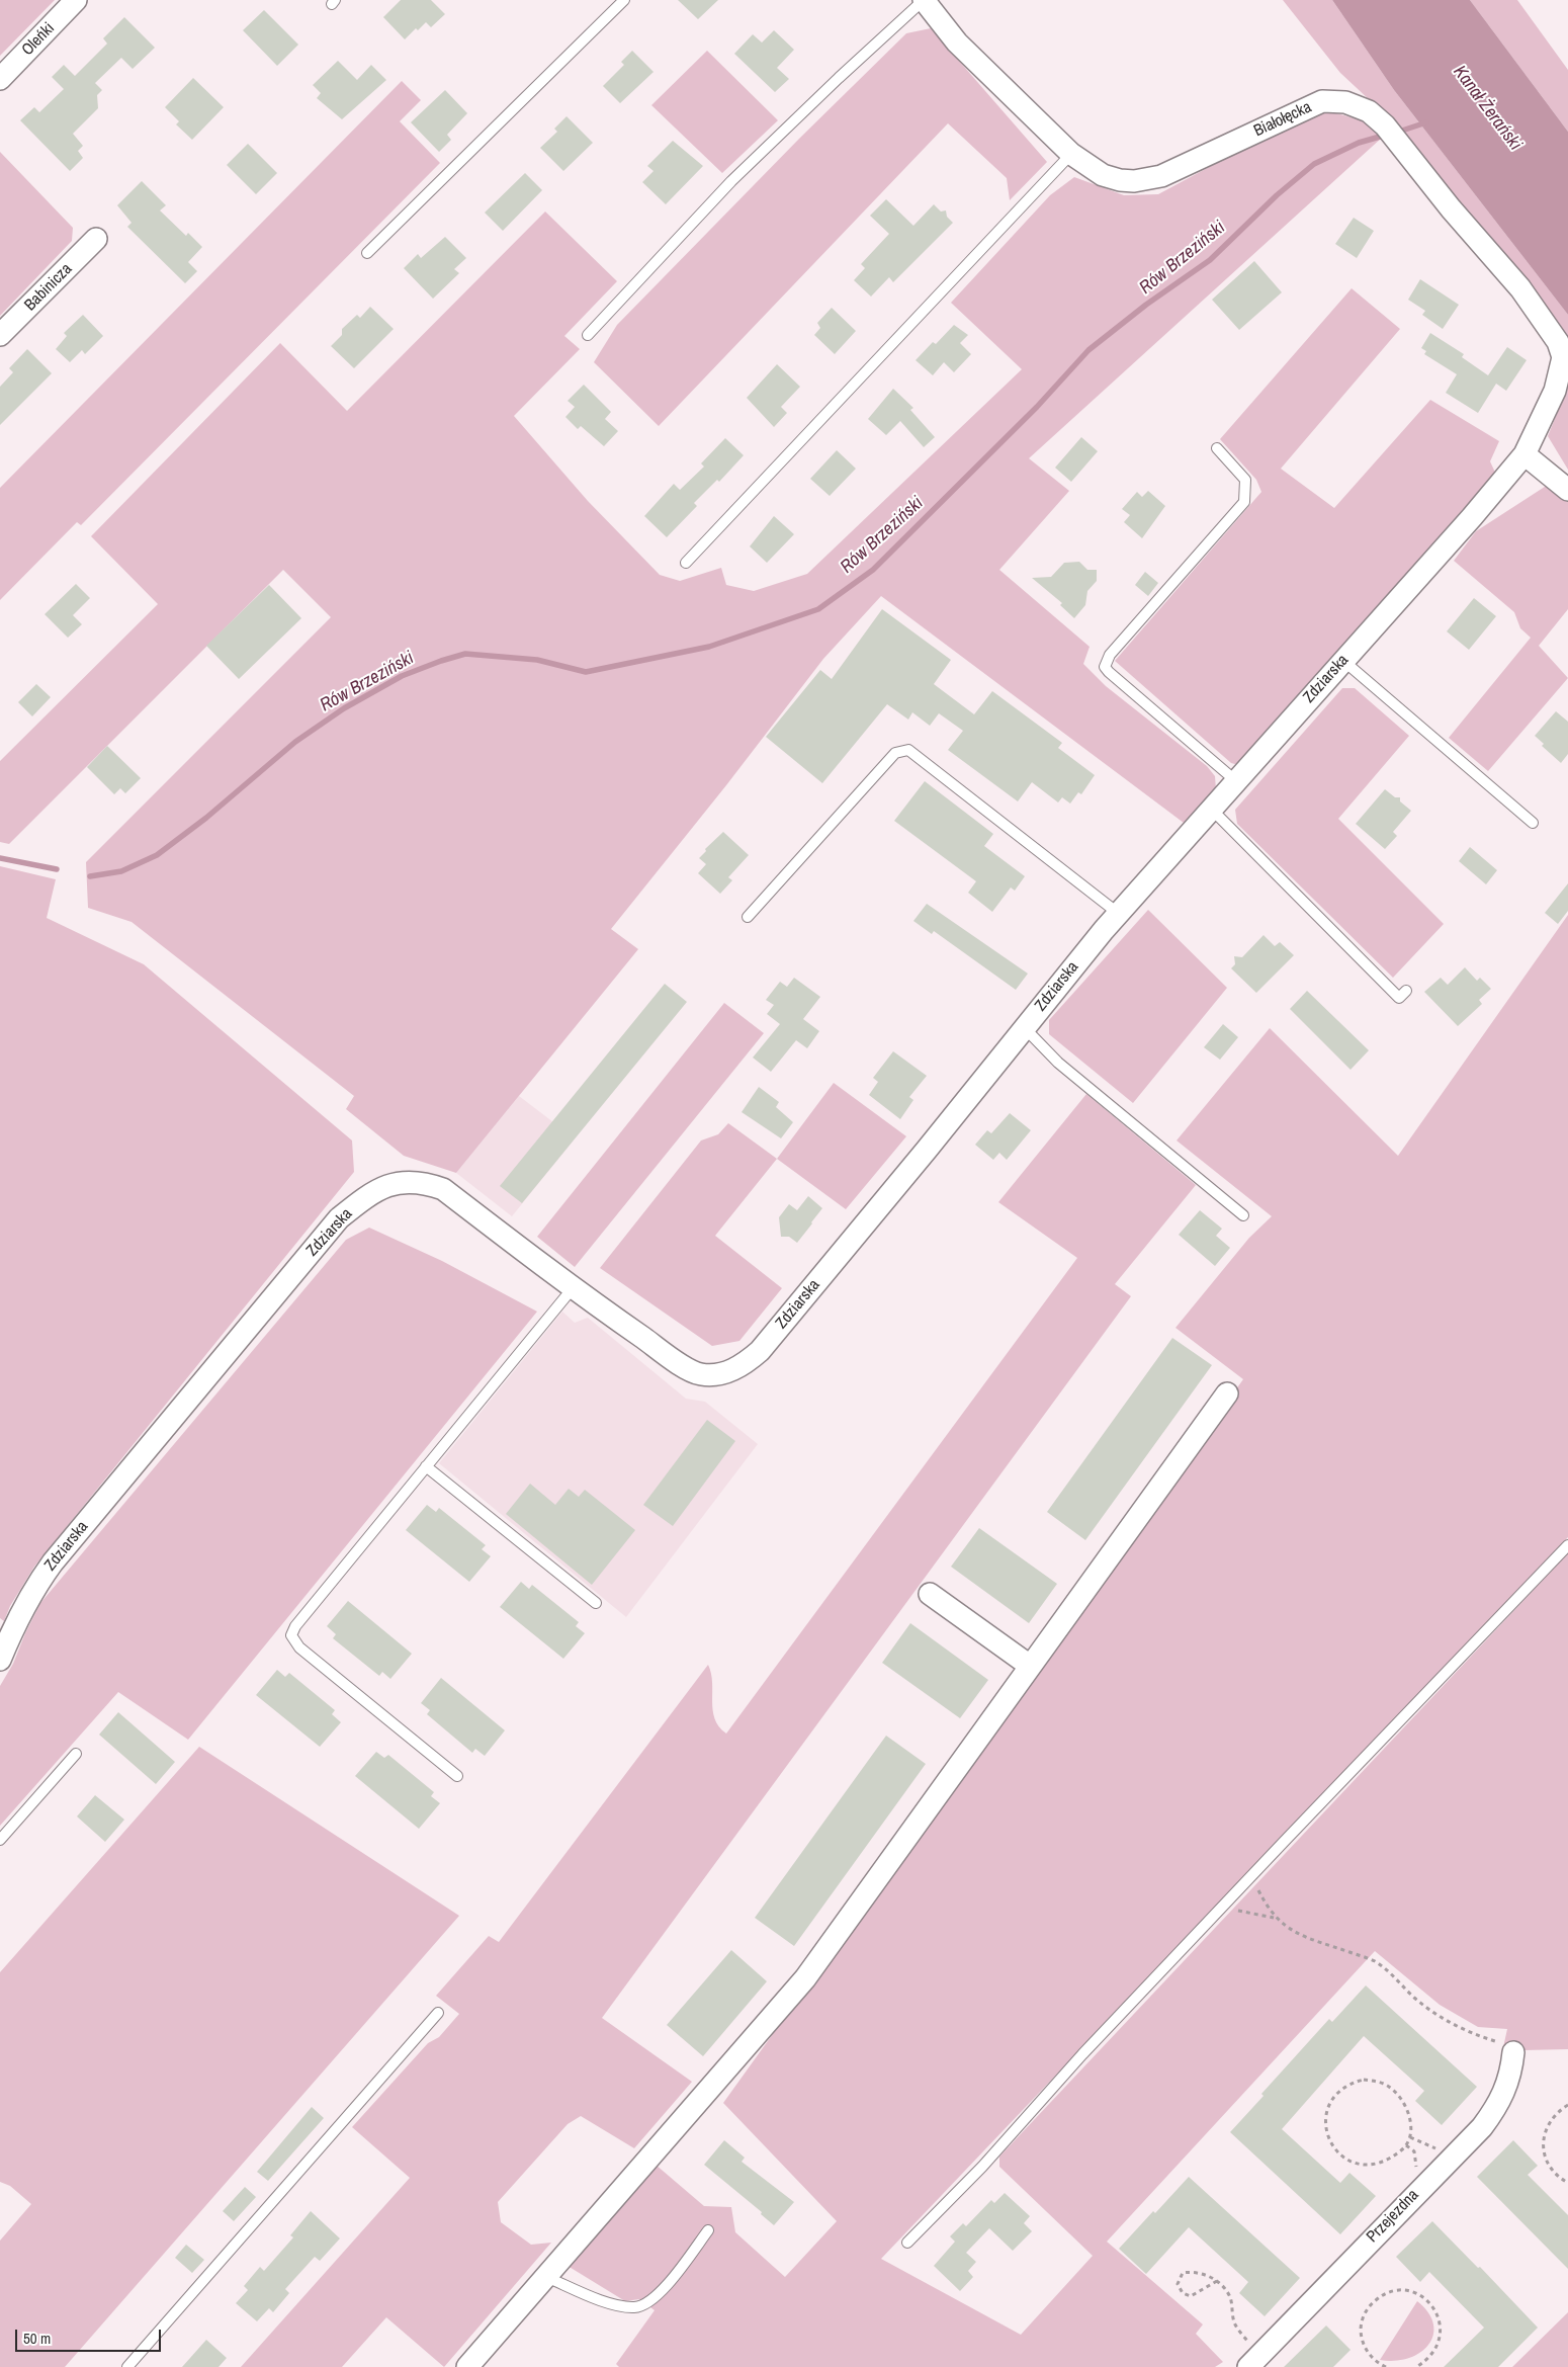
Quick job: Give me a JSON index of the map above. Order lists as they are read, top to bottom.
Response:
{
  "streets": {
    "street": [
      "Oleńki",
      "Białołęcka",
      "Babinicza",
      "Zdziarska",
      "Przejezdna"
    ]
  },
  "crossings": [
    ["Białołęcka", "Zdziarska"]
  ],
  "water": ["Kanał Żerański", "Rów Brzeziński"],
  "scale_bar": "50 m"
}
